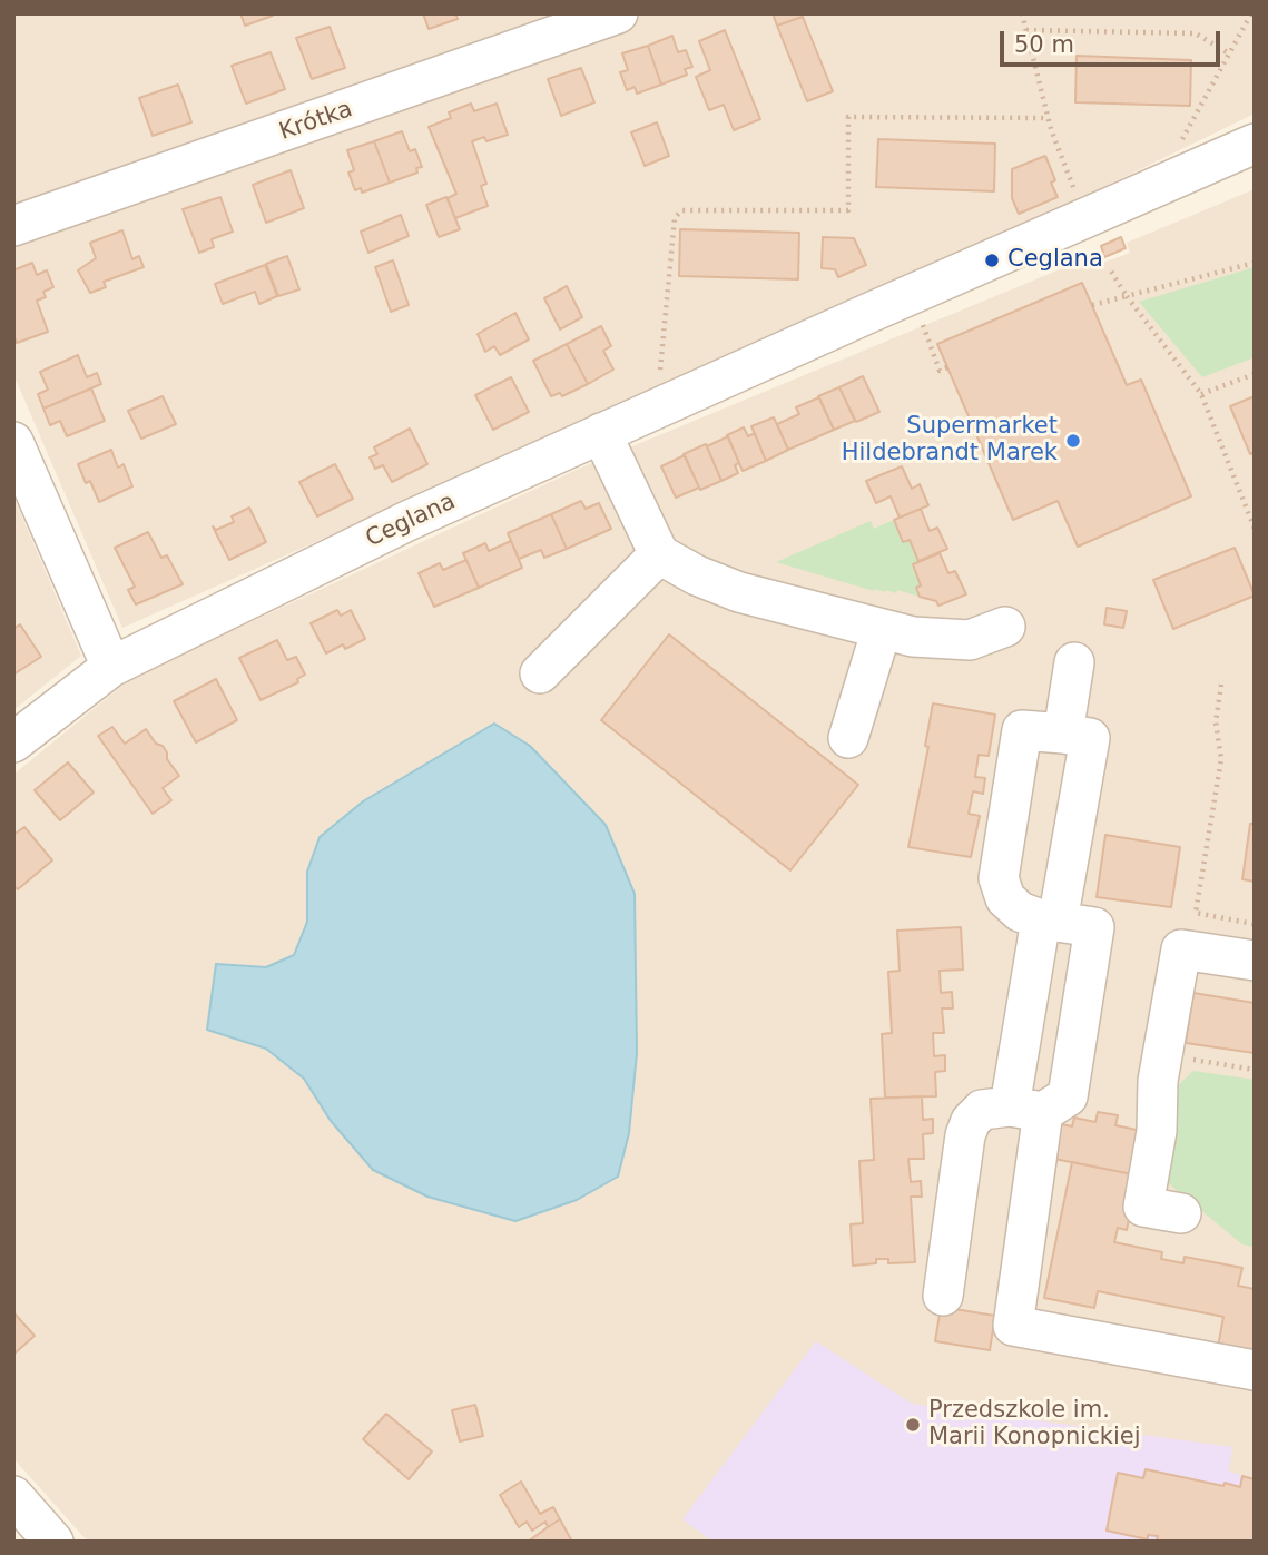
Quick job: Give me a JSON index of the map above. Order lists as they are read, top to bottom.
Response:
{
  "streets": {
    "street": ["Krótka", "Ceglana"]
  },
  "places": ["Ceglana", "Supermarket Hildebrandt Marek", "Przedszkole im. Marii Konopnickiej"],
  "scale_bar": "50 m"
}
